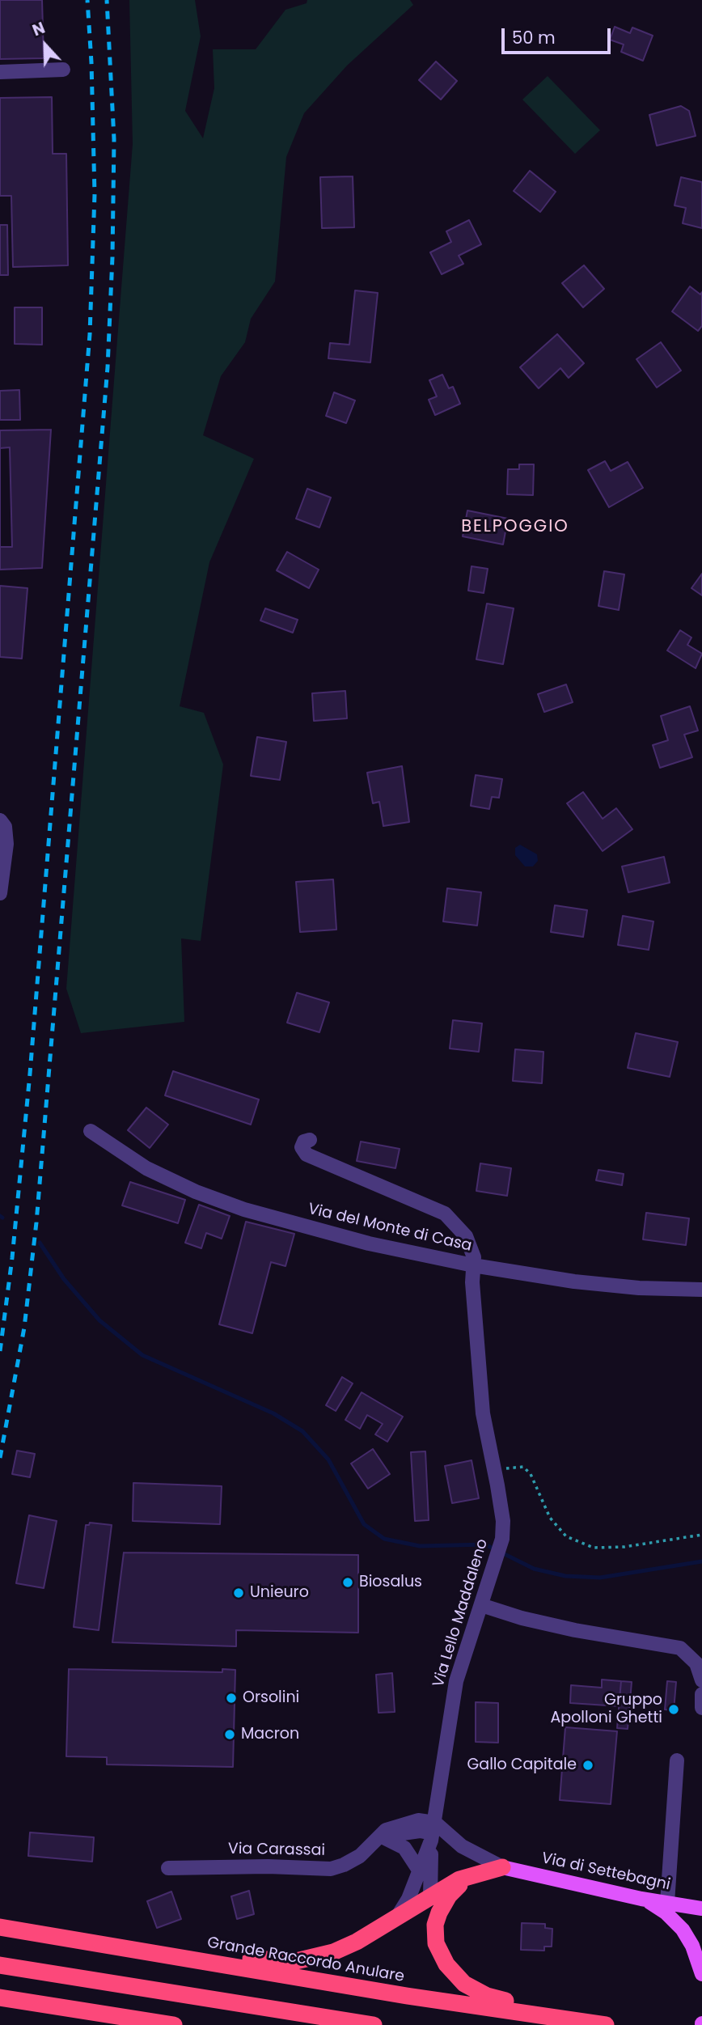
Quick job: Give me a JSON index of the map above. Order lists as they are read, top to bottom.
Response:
{
  "streets": {
    "highway": ["Grande Raccordo Anulare"],
    "main road": ["Via di Settebagni"],
    "street": ["Via del Monte di Casa", "Via Lello Maddaleno", "Via Carassai"]
  },
  "crossings": [
    ["Via del Monte di Casa", "Via Lello Maddaleno"],
    ["Via Lello Maddaleno", "Via Carassai"]
  ],
  "districts": ["BELPOGGIO"],
  "places": [
    "Biosalus",
    "Unieuro",
    "Orsolini",
    "Gruppo Apolloni Ghetti",
    "Macron",
    "Gallo Capitale"
  ],
  "scale_bar": "50 m",
  "north": "top"
}
